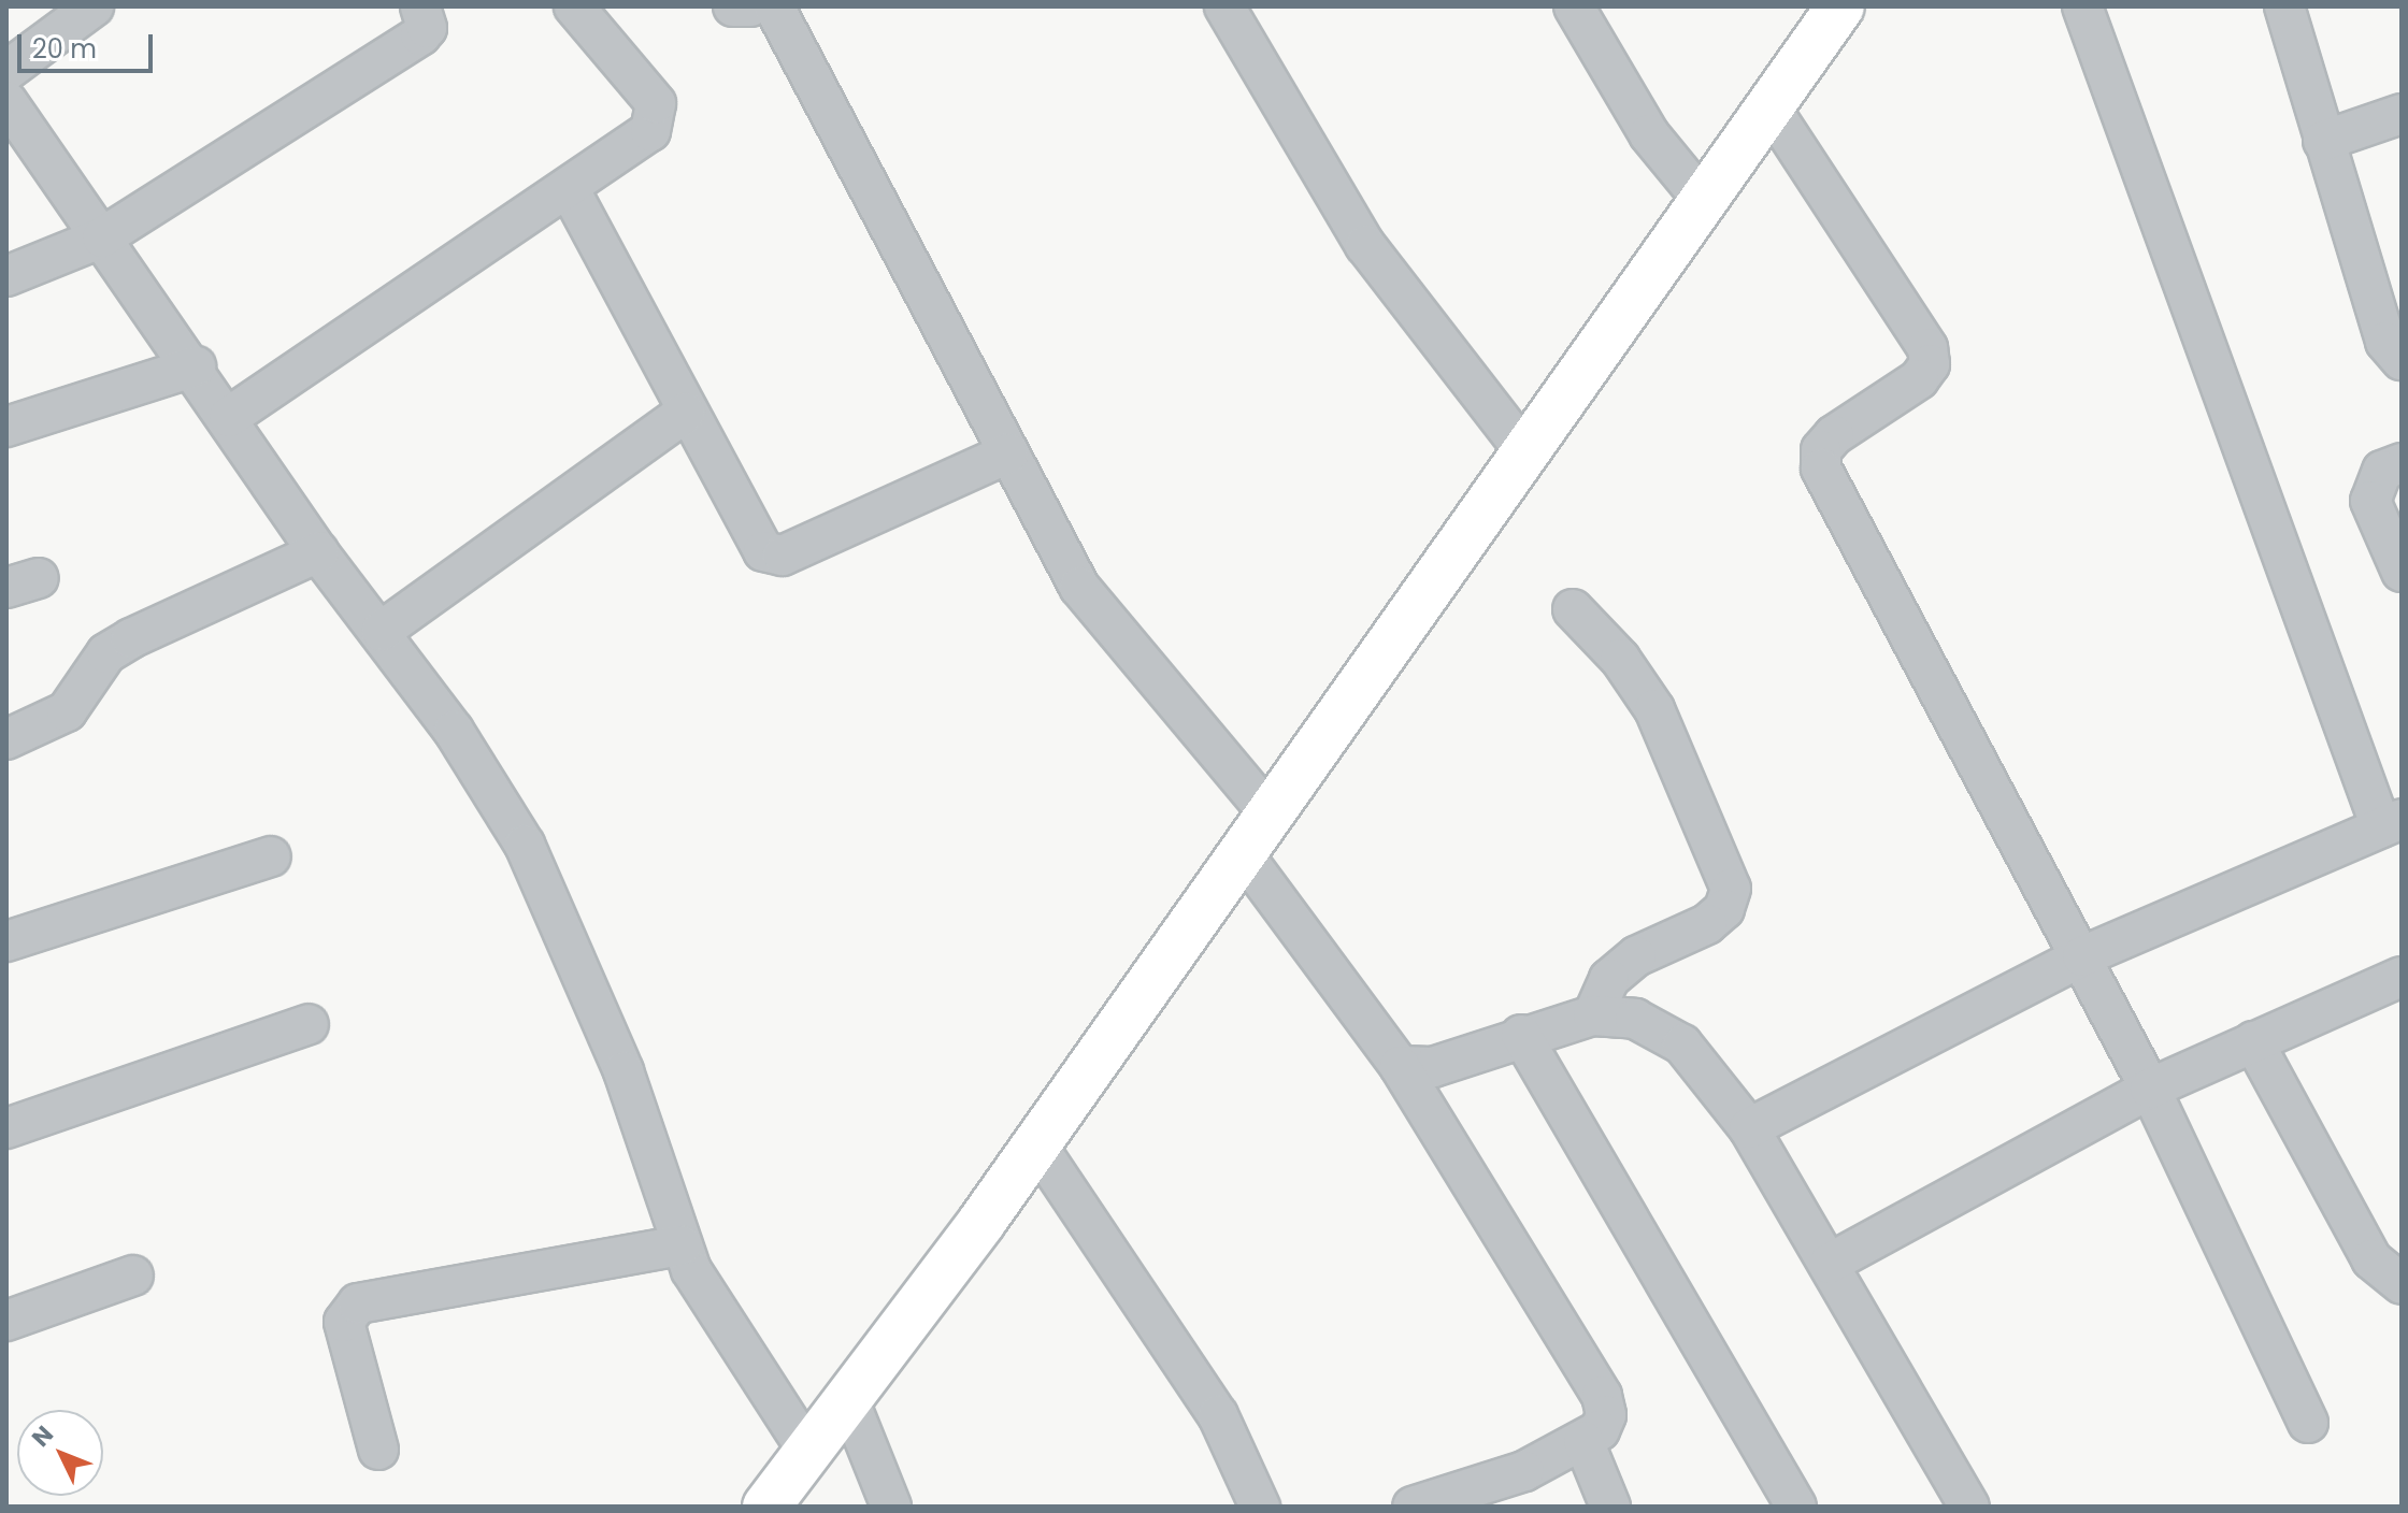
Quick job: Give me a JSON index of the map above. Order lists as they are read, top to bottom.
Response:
{
  "scale_bar": "20 m",
  "north": "top left"
}
